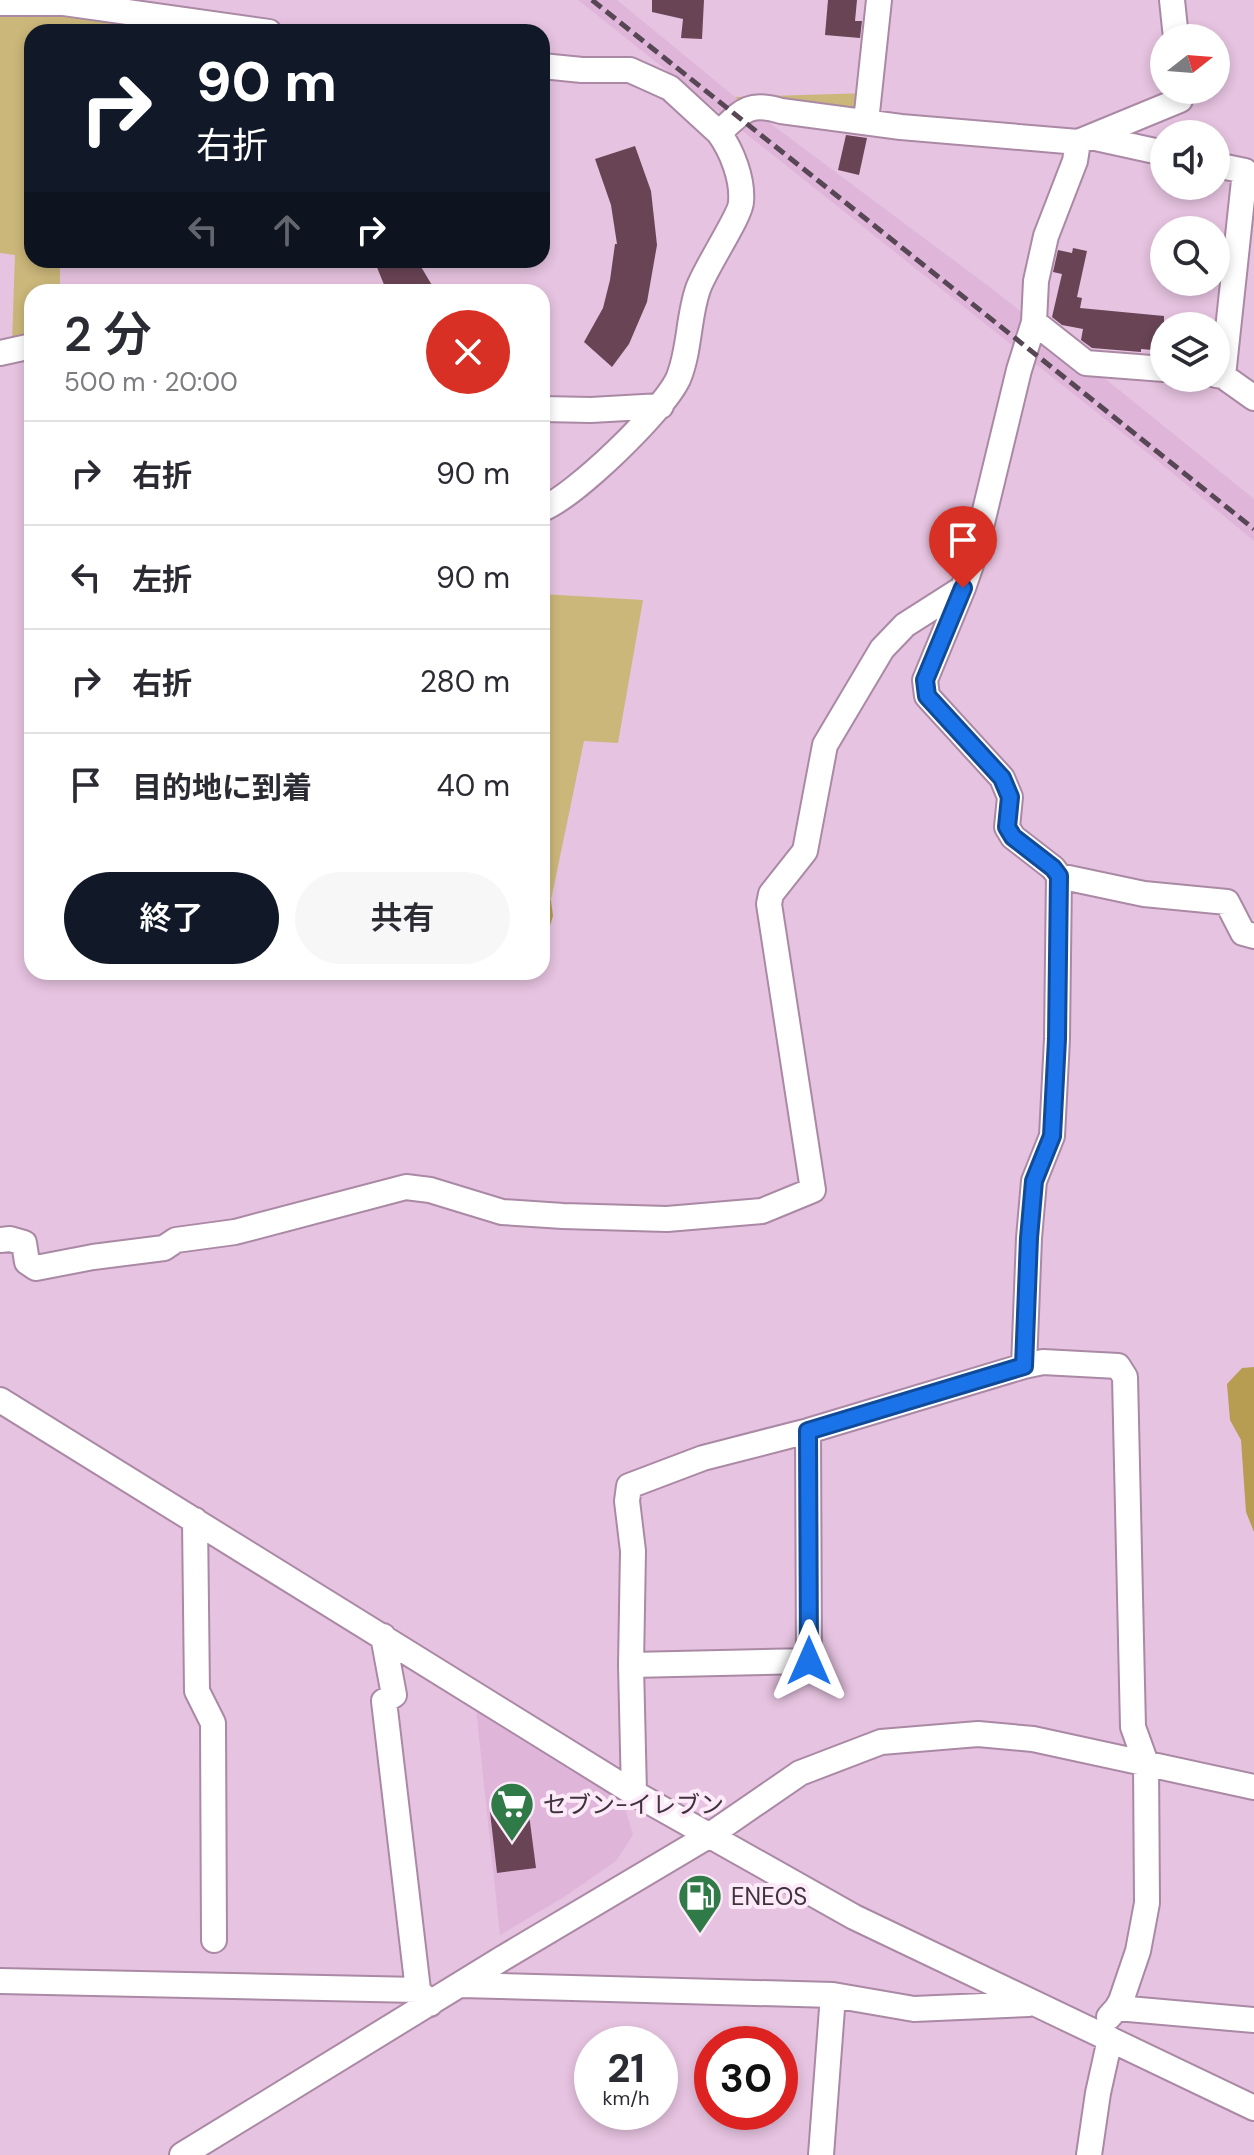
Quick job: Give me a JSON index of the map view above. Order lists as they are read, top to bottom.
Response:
{
  "places": {
    "supermarket": ["セブン-イレブン"],
    "fuel station": ["ENEOS"]
  },
  "north": "right",
  "page": {
    "turn": ["90 m", "右折"],
    "heading": ["2 分", "500 m · 20:00"],
    "list": [
      {
        "name": "右折",
        "value": "90 m"
      },
      {
        "name": "左折",
        "value": "90 m"
      },
      {
        "name": "右折",
        "value": "280 m"
      },
      {
        "name": "目的地に到着",
        "value": "40 m"
      }
    ],
    "buttons": ["終了", "共有"],
    "speed": "21 km/h",
    "limit": "30"
  }
}
